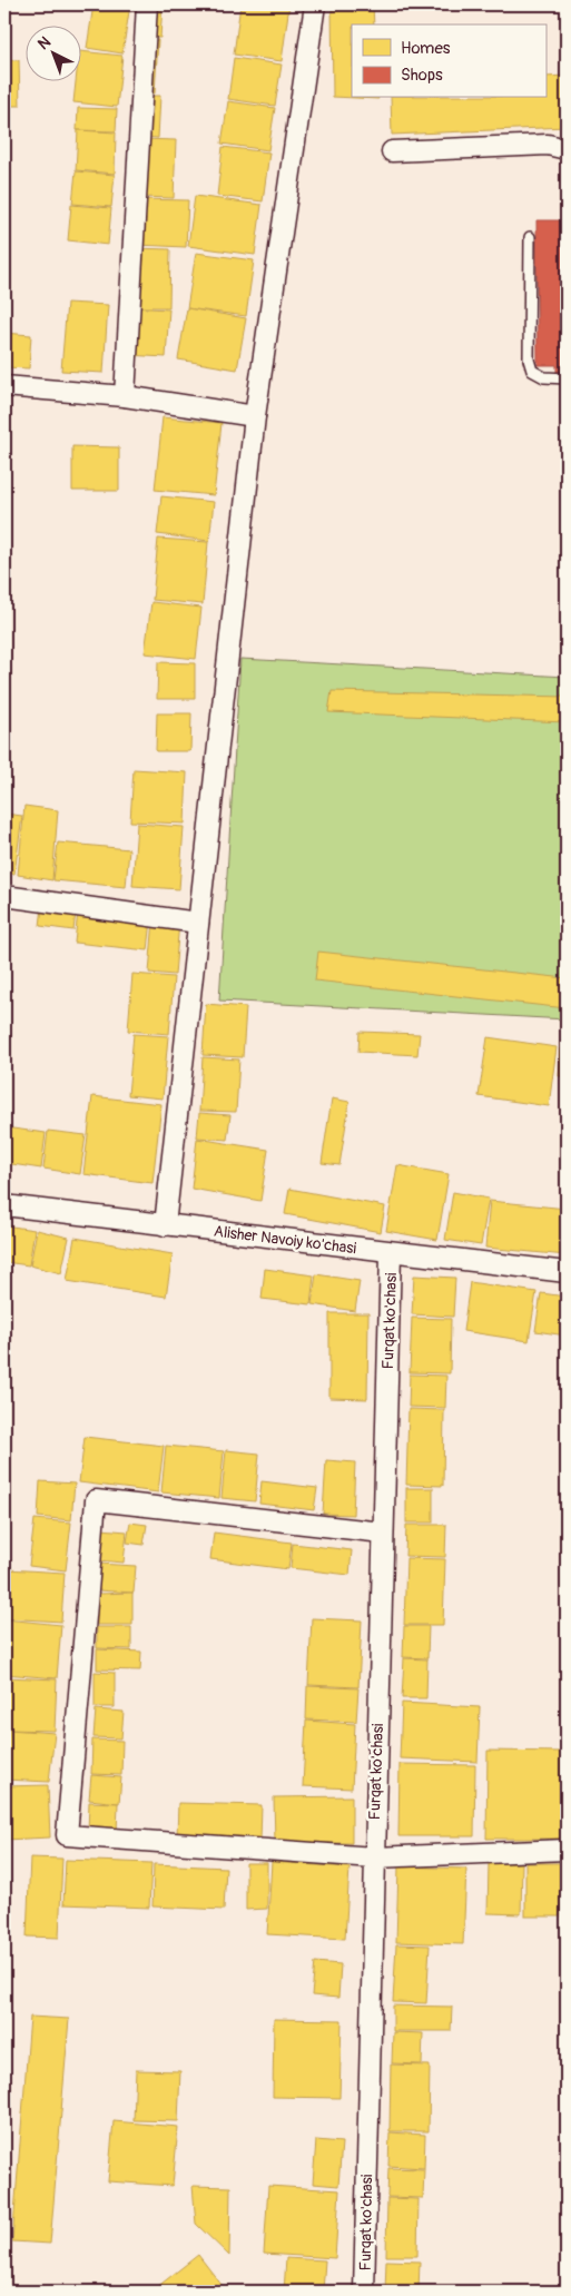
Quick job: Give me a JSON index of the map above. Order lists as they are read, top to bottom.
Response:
{
  "streets": {
    "street": ["Alisher Navoiy ko'chasi", "Furqat ko'chasi"]
  },
  "crossings": [
    ["Alisher Navoiy ko'chasi", "Furqat ko'chasi"]
  ],
  "legend": ["Homes", "Shops"],
  "north": "top left"
}
